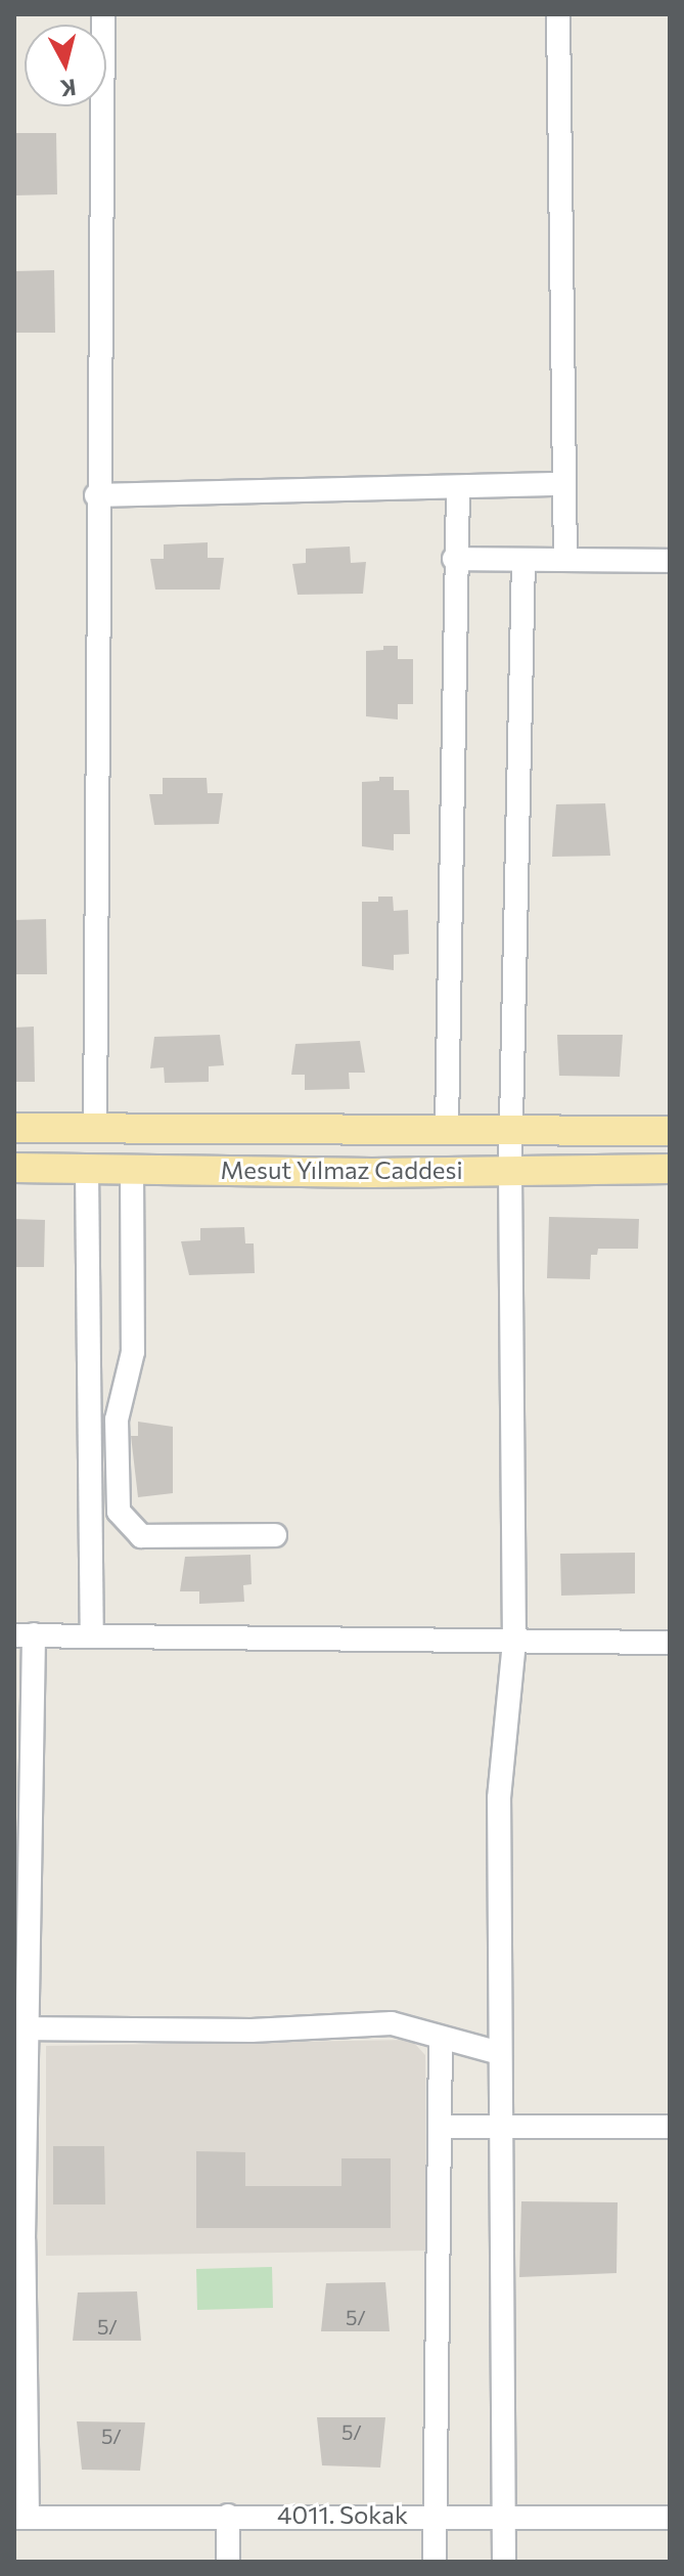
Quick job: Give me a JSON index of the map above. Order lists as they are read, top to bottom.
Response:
{
  "streets": {
    "main road": ["Mesut Yılmaz Caddesi"],
    "street": ["4011. Sokak"]
  },
  "house_numbers": [
    "5/",
    "5/",
    "5/",
    "5/"
  ],
  "north": "bottom"
}
